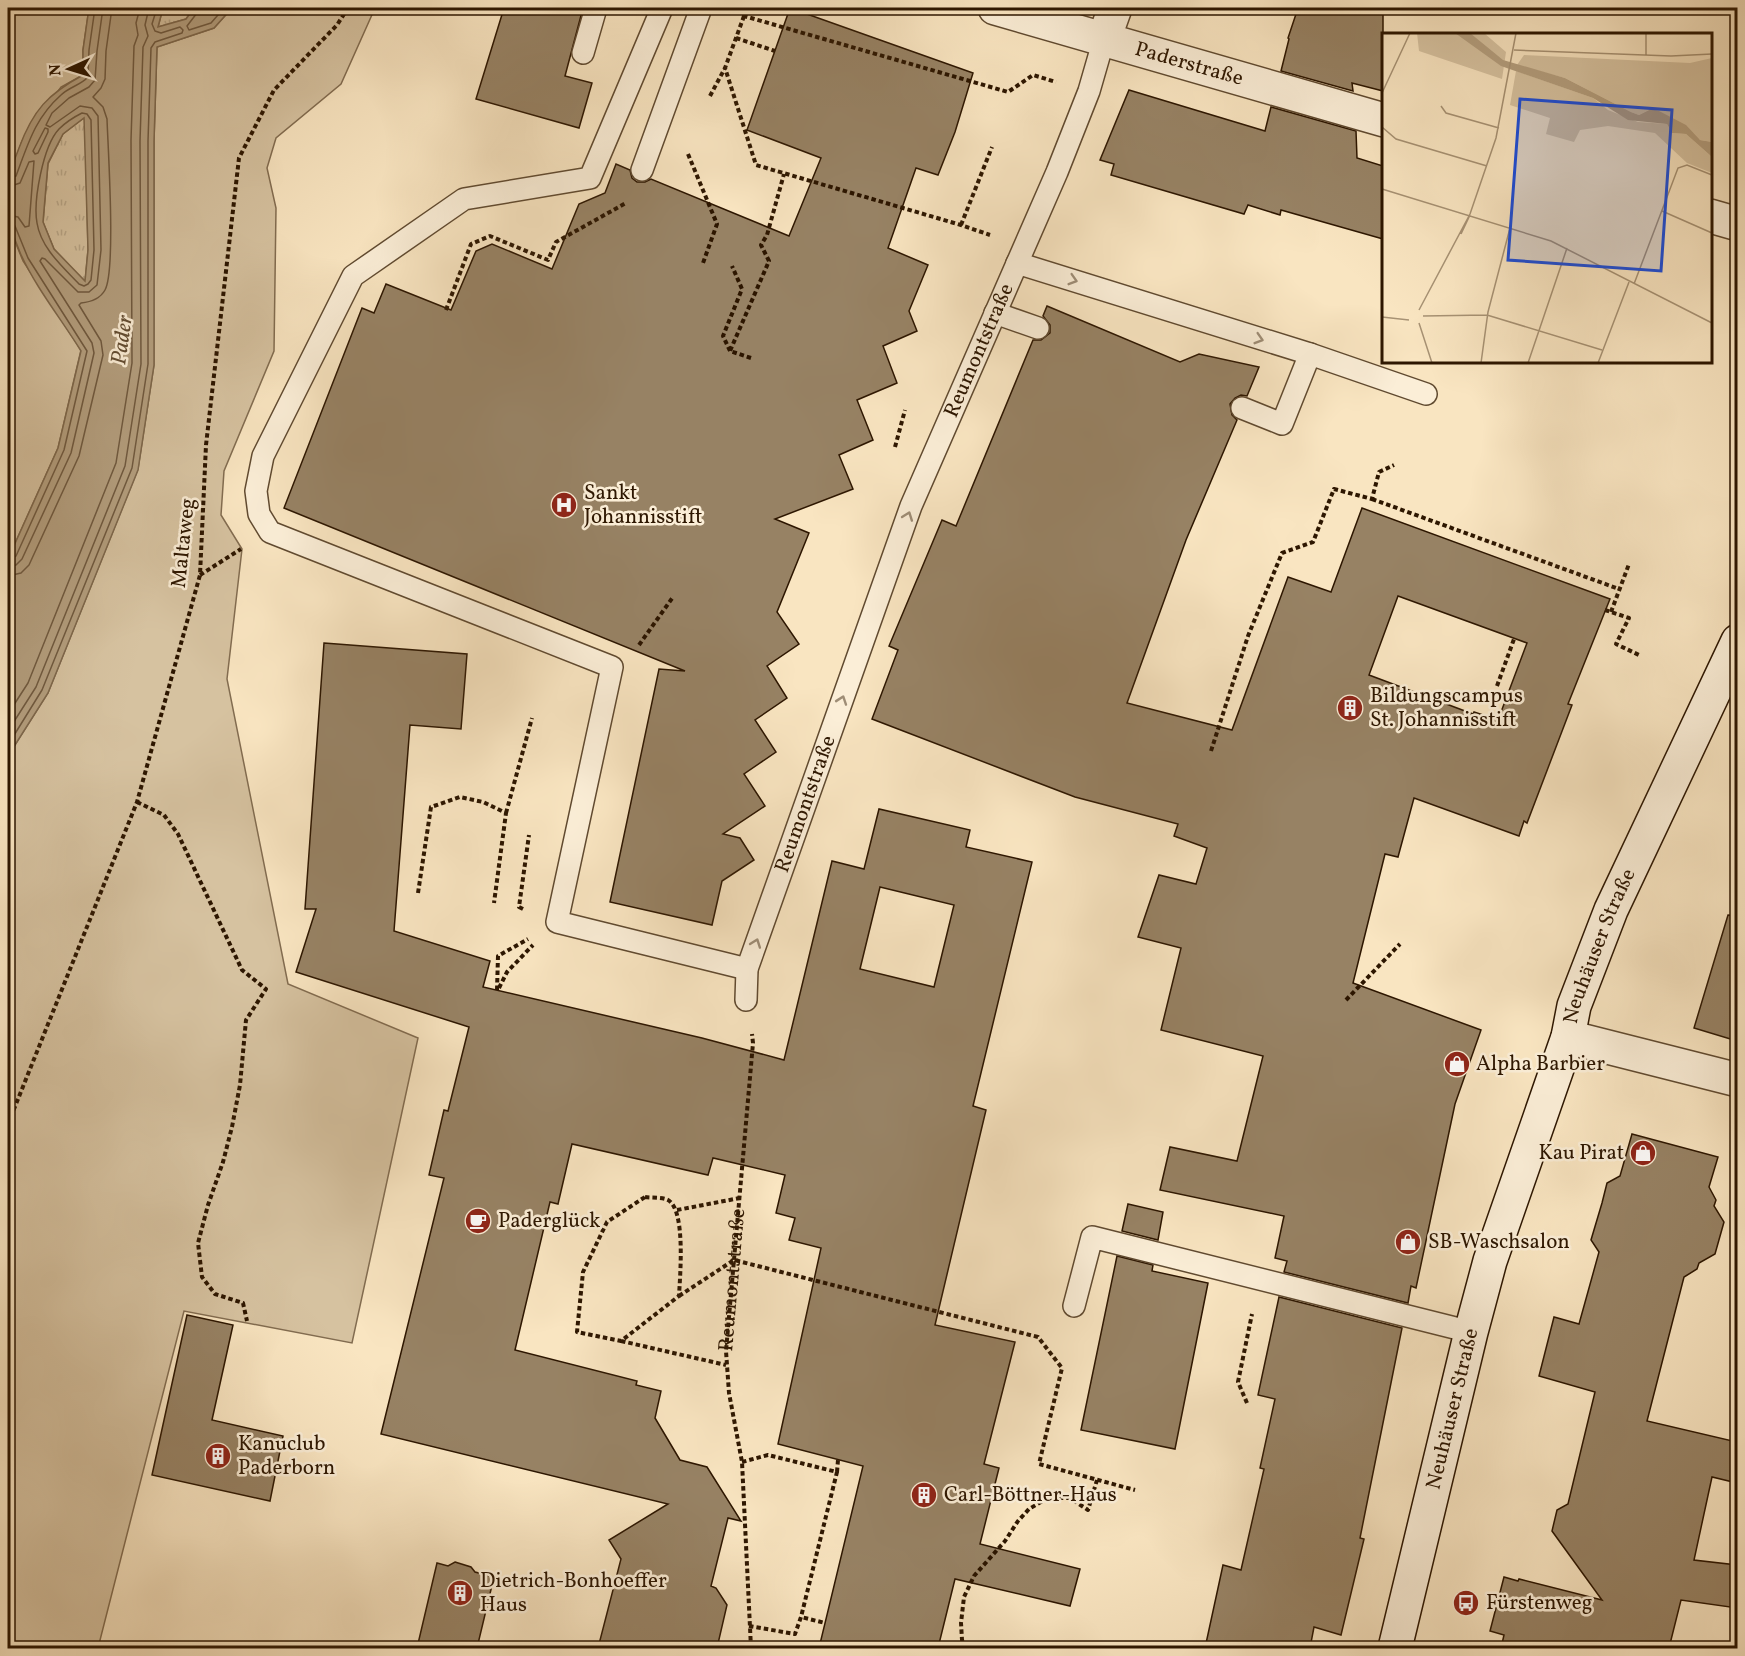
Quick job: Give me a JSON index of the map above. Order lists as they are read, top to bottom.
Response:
{
  "streets": {
    "main road": ["Paderstraße", "Reumontstraße", "Neuhäuser Straße"],
    "path": ["Maltaweg"]
  },
  "crossings": [
    ["Paderstraße", "Reumontstraße"]
  ],
  "one_way": ["Reumontstraße"],
  "water": ["Pader"],
  "places": {
    "hospital": ["Sankt Johannisstift"],
    "building": [
      "Bildungscampus St. Johannisstift",
      "Kanuclub Paderborn",
      "Carl-Böttner-Haus",
      "Dietrich-Bonhoeffer Haus"
    ],
    "shop": ["Alpha Barbier", "Kau Pirat", "SB-Waschsalon"],
    "cafe": ["Paderglück"],
    "bus stop": ["Fürstenweg"]
  },
  "north": "left"
}
